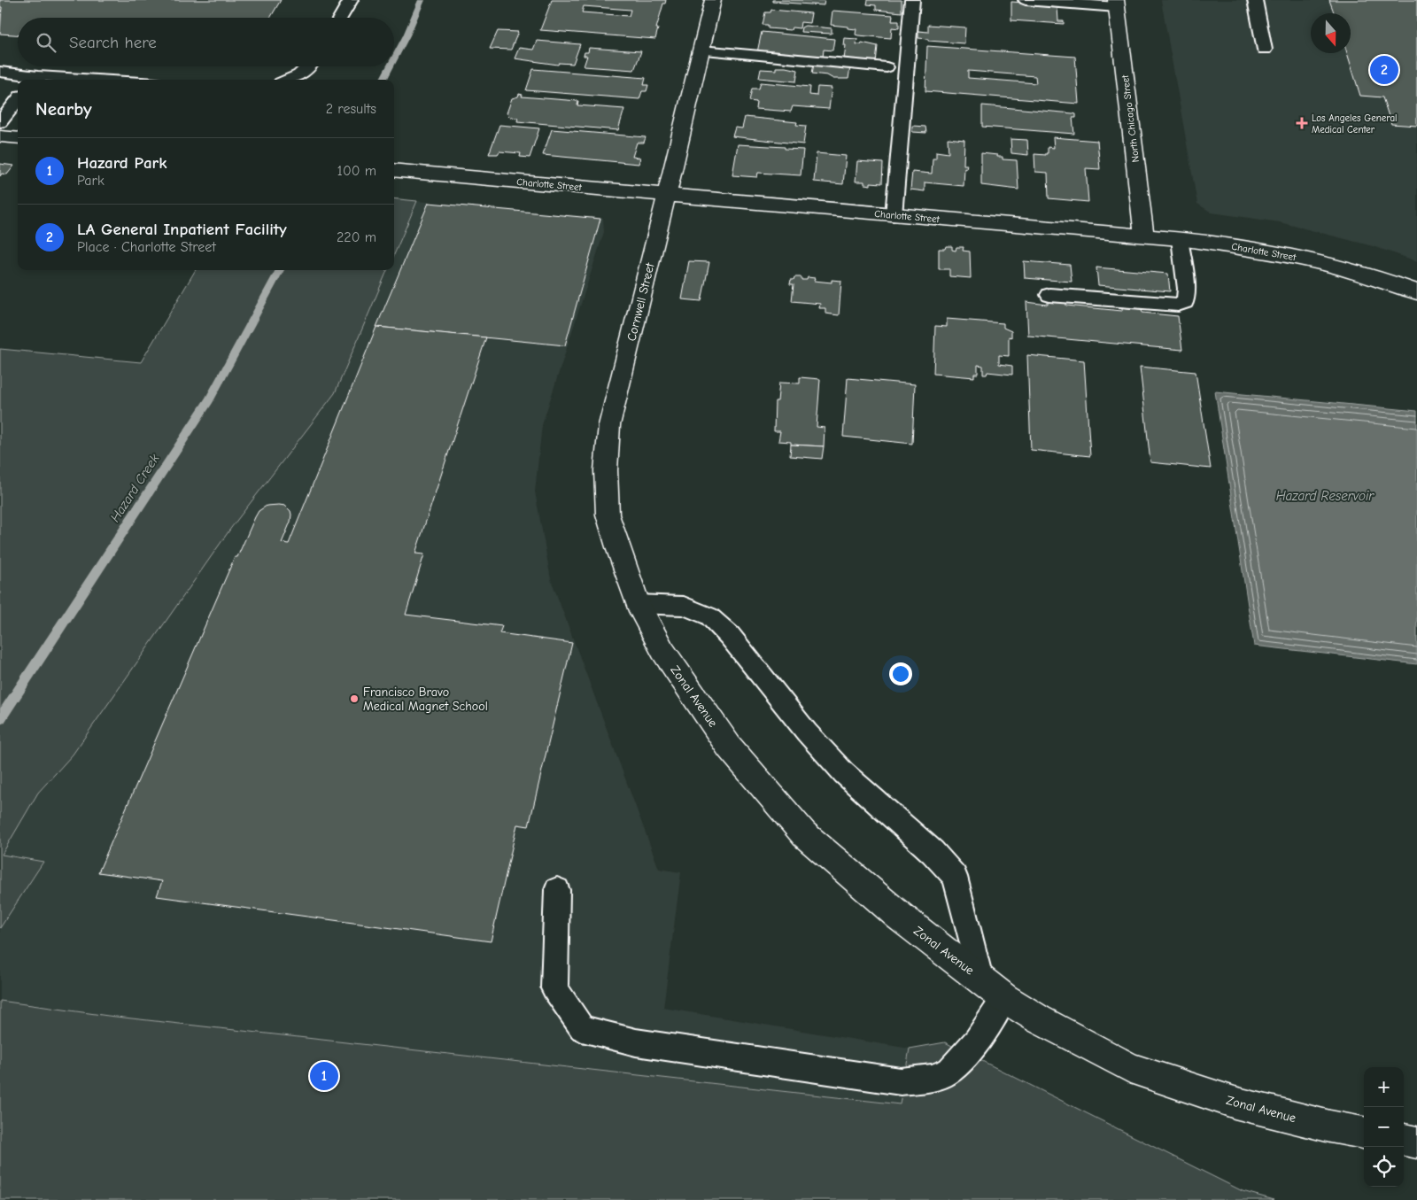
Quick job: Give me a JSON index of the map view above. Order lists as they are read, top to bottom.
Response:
{
  "streets": {
    "street": [
      "North Chicago Street",
      "Charlotte Street",
      "Cornwell Street",
      "Zonal Avenue"
    ]
  },
  "crossings": [
    ["North Chicago Street", "Charlotte Street"],
    ["Charlotte Street", "Cornwell Street"],
    ["Cornwell Street", "Zonal Avenue"]
  ],
  "water": ["Hazard Creek", "Hazard Reservoir"],
  "places": {
    "health": ["Los Angeles General Medical Center"],
    "other": ["Francisco Bravo Medical Magnet School"]
  },
  "north": "bottom",
  "page": {
    "search": "Search here",
    "pins": ["2", "1"],
    "heading": ["Nearby", "2 results"],
    "list": [
      {
        "mark": "1",
        "name": "Hazard Park",
        "note": "Park",
        "value": "100 m"
      },
      {
        "mark": "2",
        "name": "LA General Inpatient Facility",
        "note": "Place · Charlotte Street",
        "value": "220 m"
      }
    ],
    "map_buttons": ["+", "−"]
  }
}
